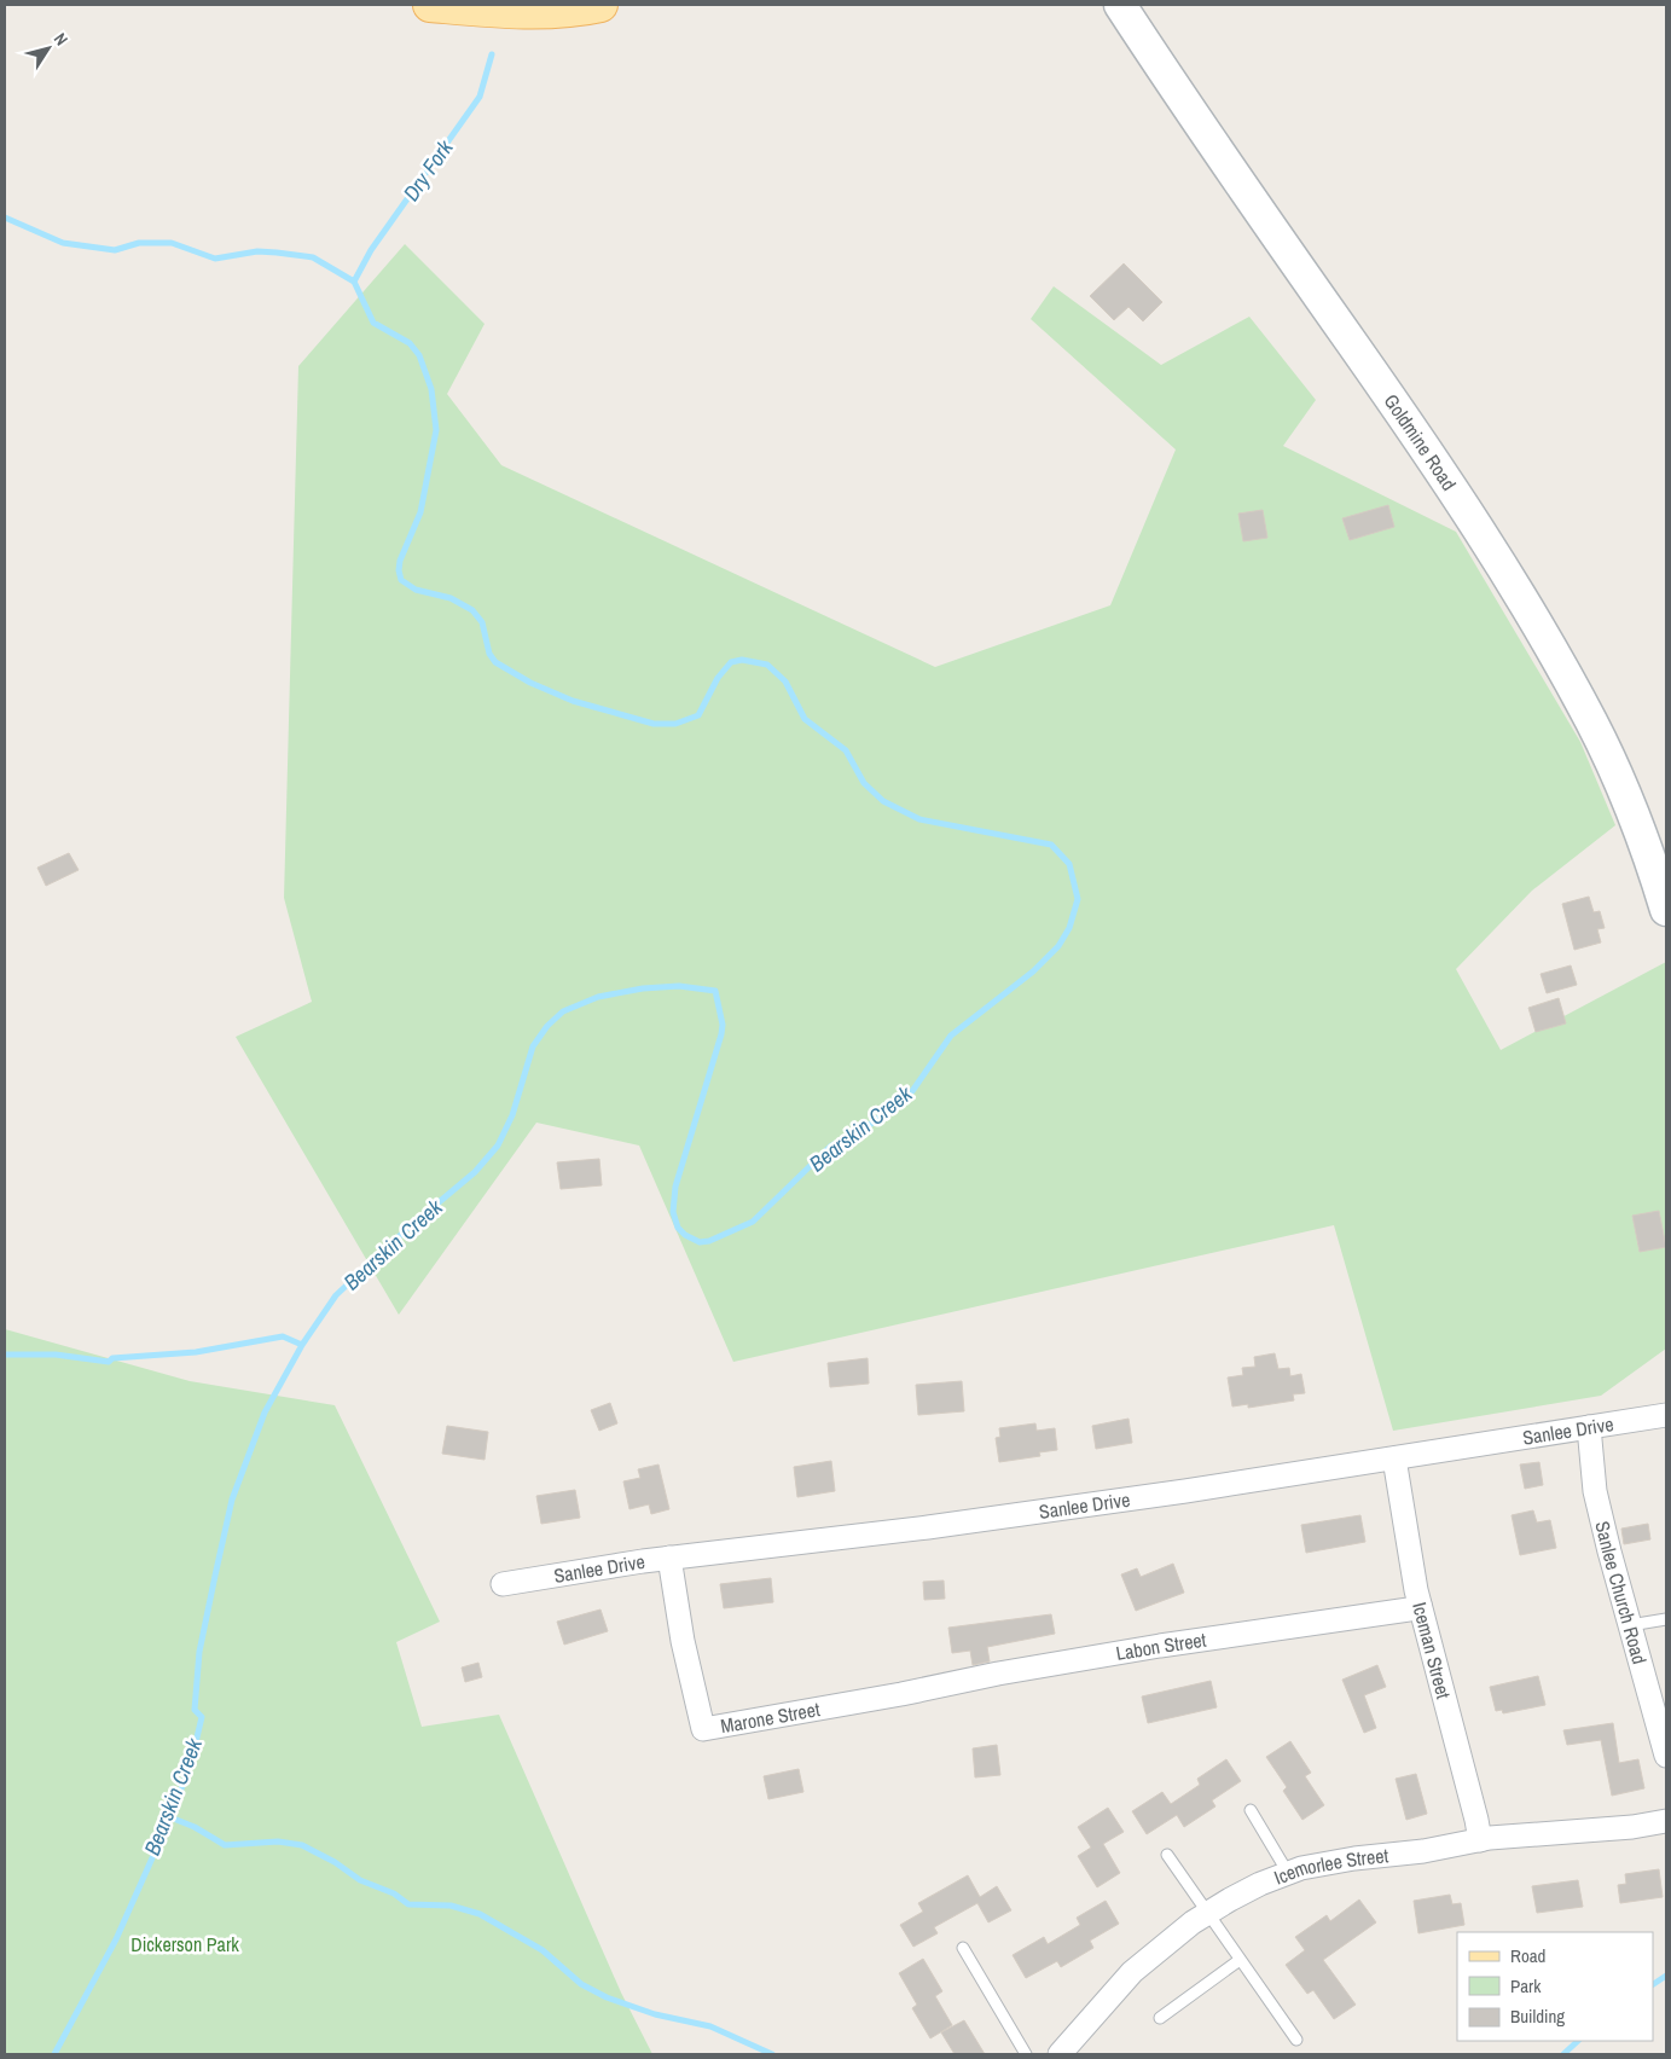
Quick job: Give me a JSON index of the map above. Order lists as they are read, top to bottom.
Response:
{
  "streets": {
    "main road": ["Goldmine Road"],
    "street": [
      "Sanlee Drive",
      "Sanlee Church Road",
      "Labon Street",
      "Iceman Street",
      "Marone Street",
      "Icemorlee Street"
    ]
  },
  "crossings": [
    ["Sanlee Drive", "Sanlee Church Road"],
    ["Sanlee Drive", "Iceman Street"],
    ["Sanlee Drive", "Marone Street"],
    ["Labon Street", "Iceman Street"],
    ["Labon Street", "Marone Street"],
    ["Iceman Street", "Icemorlee Street"]
  ],
  "water": ["Dry Fork", "Bearskin Creek"],
  "parks": ["Dickerson Park"],
  "legend": ["Road", "Park", "Building"],
  "north": "top right"
}
